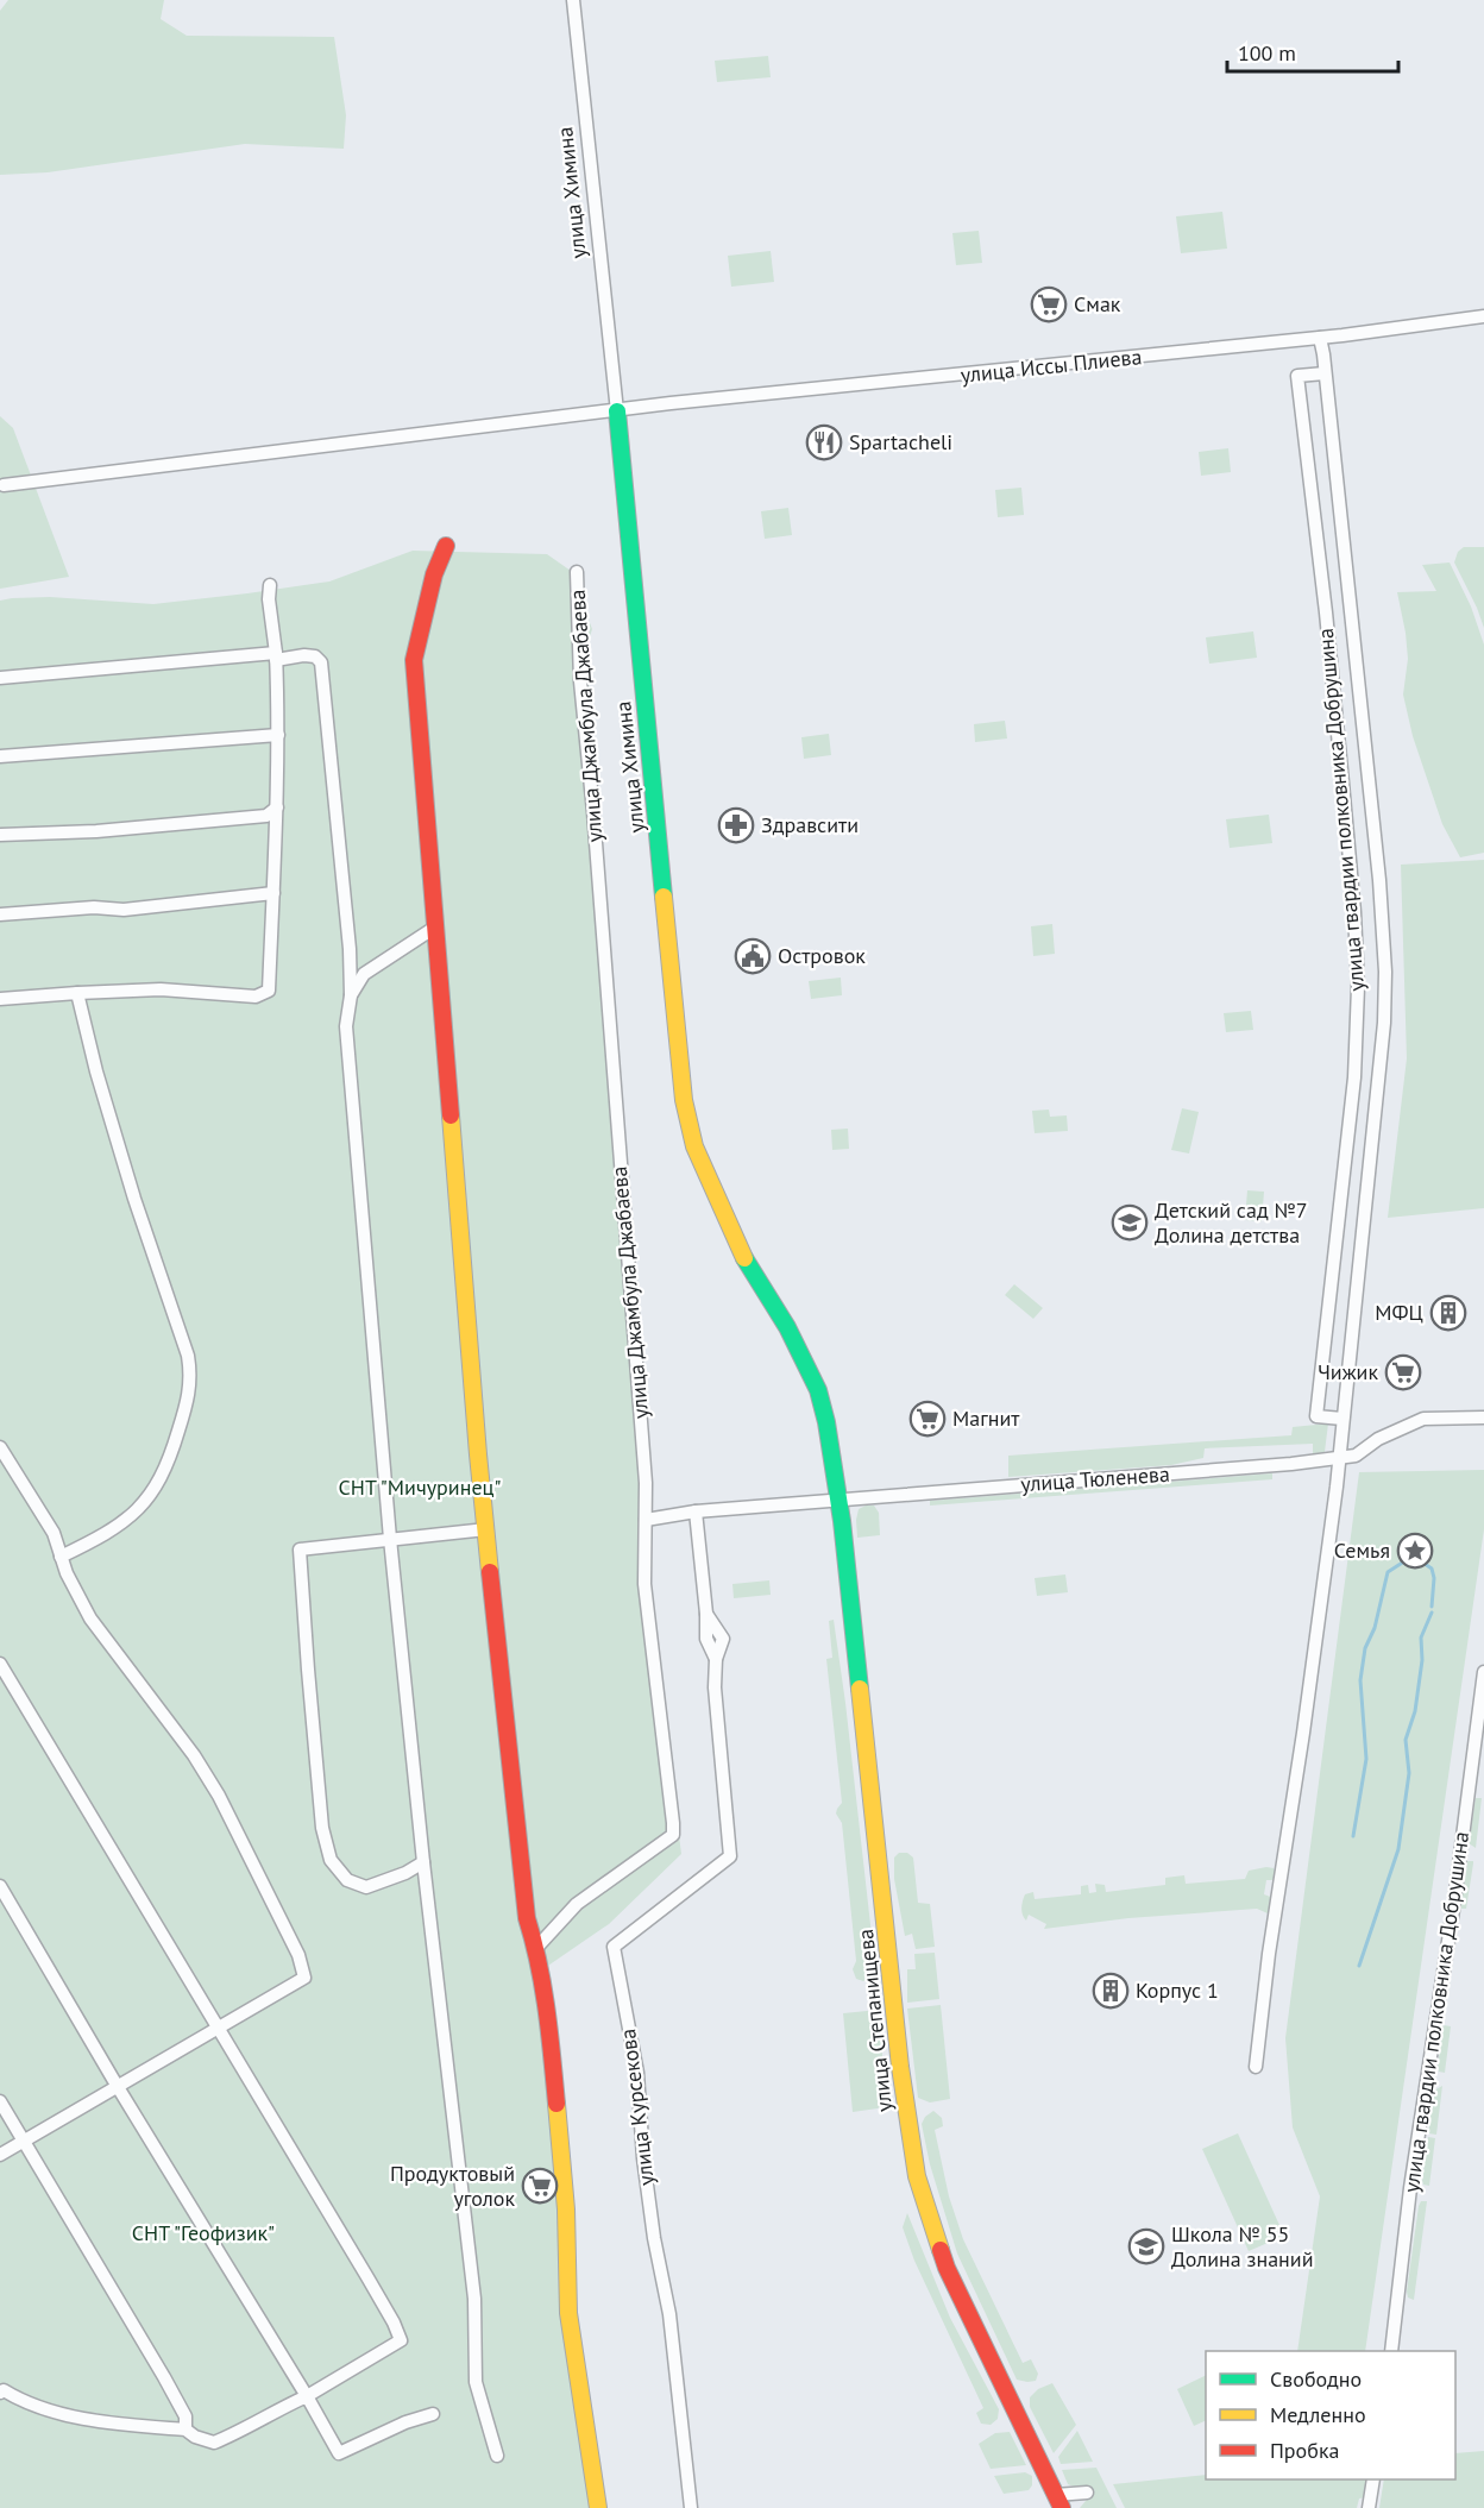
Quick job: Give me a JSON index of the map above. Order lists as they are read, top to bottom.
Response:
{
  "streets": {
    "street": [
      "улица Химина",
      "улица Иссы Плиева",
      "улица Джамбула Джабаева",
      "улица гвардии полковника Добрушина",
      "улица Тюленева",
      "улица Степанищева",
      "улица Курсекова"
    ]
  },
  "crossings": [
    ["улица Химина", "улица Иссы Плиева"],
    ["улица Химина", "улица Тюленева"],
    ["улица Химина", "улица Степанищева"],
    ["улица Иссы Плиева", "улица гвардии полковника Добрушина"],
    ["улица Джамбула Джабаева", "улица Тюленева"],
    ["улица гвардии полковника Добрушина", "улица Тюленева"],
    ["улица Тюленева", "улица Степанищева"],
    ["улица Тюленева", "улица Курсекова"]
  ],
  "parks": ["СНТ \"Мичуринец\"", "СНТ \"Геофизик\""],
  "places": {
    "supermarket": [
      "Смак",
      "Чижик",
      "Магнит",
      "Продуктовый уголок"
    ],
    "restaurant": ["Spartacheli"],
    "pharmacy": ["Здравсити"],
    "public building": ["Островок"],
    "school or university": ["Детский сад №7 Долина детства", "Школа № 55 Долина знаний"],
    "building": ["МФЦ", "Корпус 1"],
    "place": ["Семья"]
  },
  "legend": ["Свободно", "Медленно", "Пробка"],
  "scale_bar": "100 m"
}
